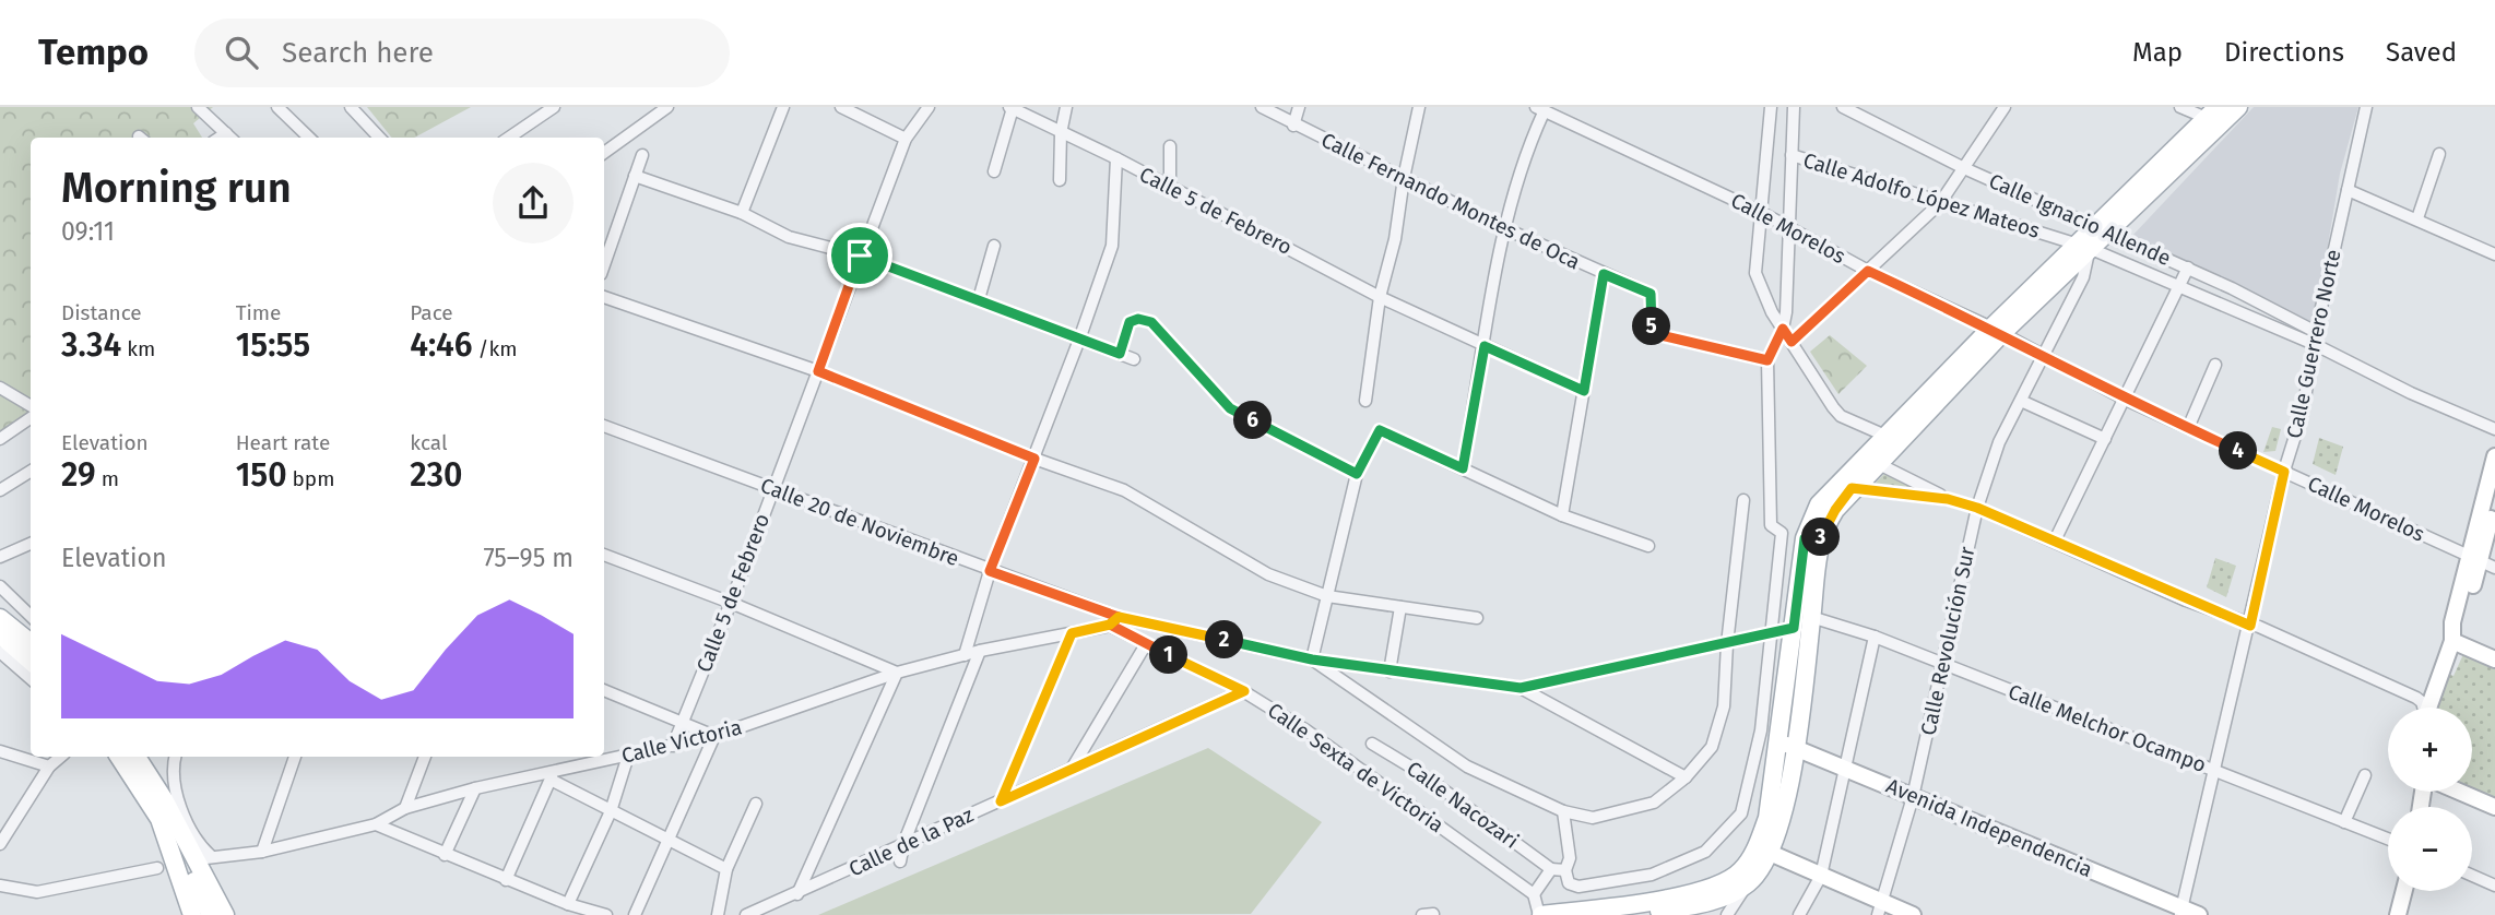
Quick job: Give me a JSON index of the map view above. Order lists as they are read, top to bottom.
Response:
{
  "streets": {
    "street": [
      "Calle Adolfo López Mateos",
      "Calle Fernando Montes de Oca",
      "Calle 5 de Febrero",
      "Calle Ignacio Allende",
      "Calle Morelos",
      "Calle Guerrero Norte",
      "Calle 20 de Noviembre",
      "Calle Revolución Sur",
      "Calle Melchor Ocampo",
      "Calle Victoria",
      "Calle Sexta de Victoria",
      "Calle Nacozari",
      "Avenida Independencia",
      "Calle de la Paz"
    ]
  },
  "crossings": [
    ["Calle Adolfo López Mateos", "Calle Ignacio Allende"],
    ["Calle Adolfo López Mateos", "Calle Guerrero Norte"],
    ["Calle Adolfo López Mateos", "Calle Revolución Sur"],
    ["Calle 5 de Febrero", "Calle 20 de Noviembre"],
    ["Calle 5 de Febrero", "Calle Victoria"],
    ["Calle Ignacio Allende", "Calle Guerrero Norte"],
    ["Calle Morelos", "Calle Guerrero Norte"],
    ["Calle Morelos", "Calle Revolución Sur"],
    ["Calle Guerrero Norte", "Calle Melchor Ocampo"],
    ["Calle Guerrero Norte", "Avenida Independencia"],
    ["Calle 20 de Noviembre", "Calle Victoria"],
    ["Calle 20 de Noviembre", "Calle Sexta de Victoria"],
    ["Calle Revolución Sur", "Calle Melchor Ocampo"],
    ["Calle Revolución Sur", "Avenida Independencia"],
    ["Calle Victoria", "Calle Sexta de Victoria"],
    ["Calle Sexta de Victoria", "Calle de la Paz"]
  ],
  "page": {
    "header": "Tempo",
    "search": "Search here",
    "nav": ["Map", "Directions", "Saved"],
    "heading": ["Morning run", "09:11"],
    "stats": [
      ["Distance", "3.34 km"],
      ["Time", "15:55"],
      ["Pace", "4:46 /km"],
      ["Elevation", "29 m"],
      ["Heart rate", "150 bpm"],
      ["kcal", "230"]
    ],
    "pins": [
      "5",
      "6",
      "4",
      "3",
      "2",
      "1"
    ],
    "chart": ["Elevation", "75–95 m"],
    "map_buttons": ["+", "−"]
  }
}
